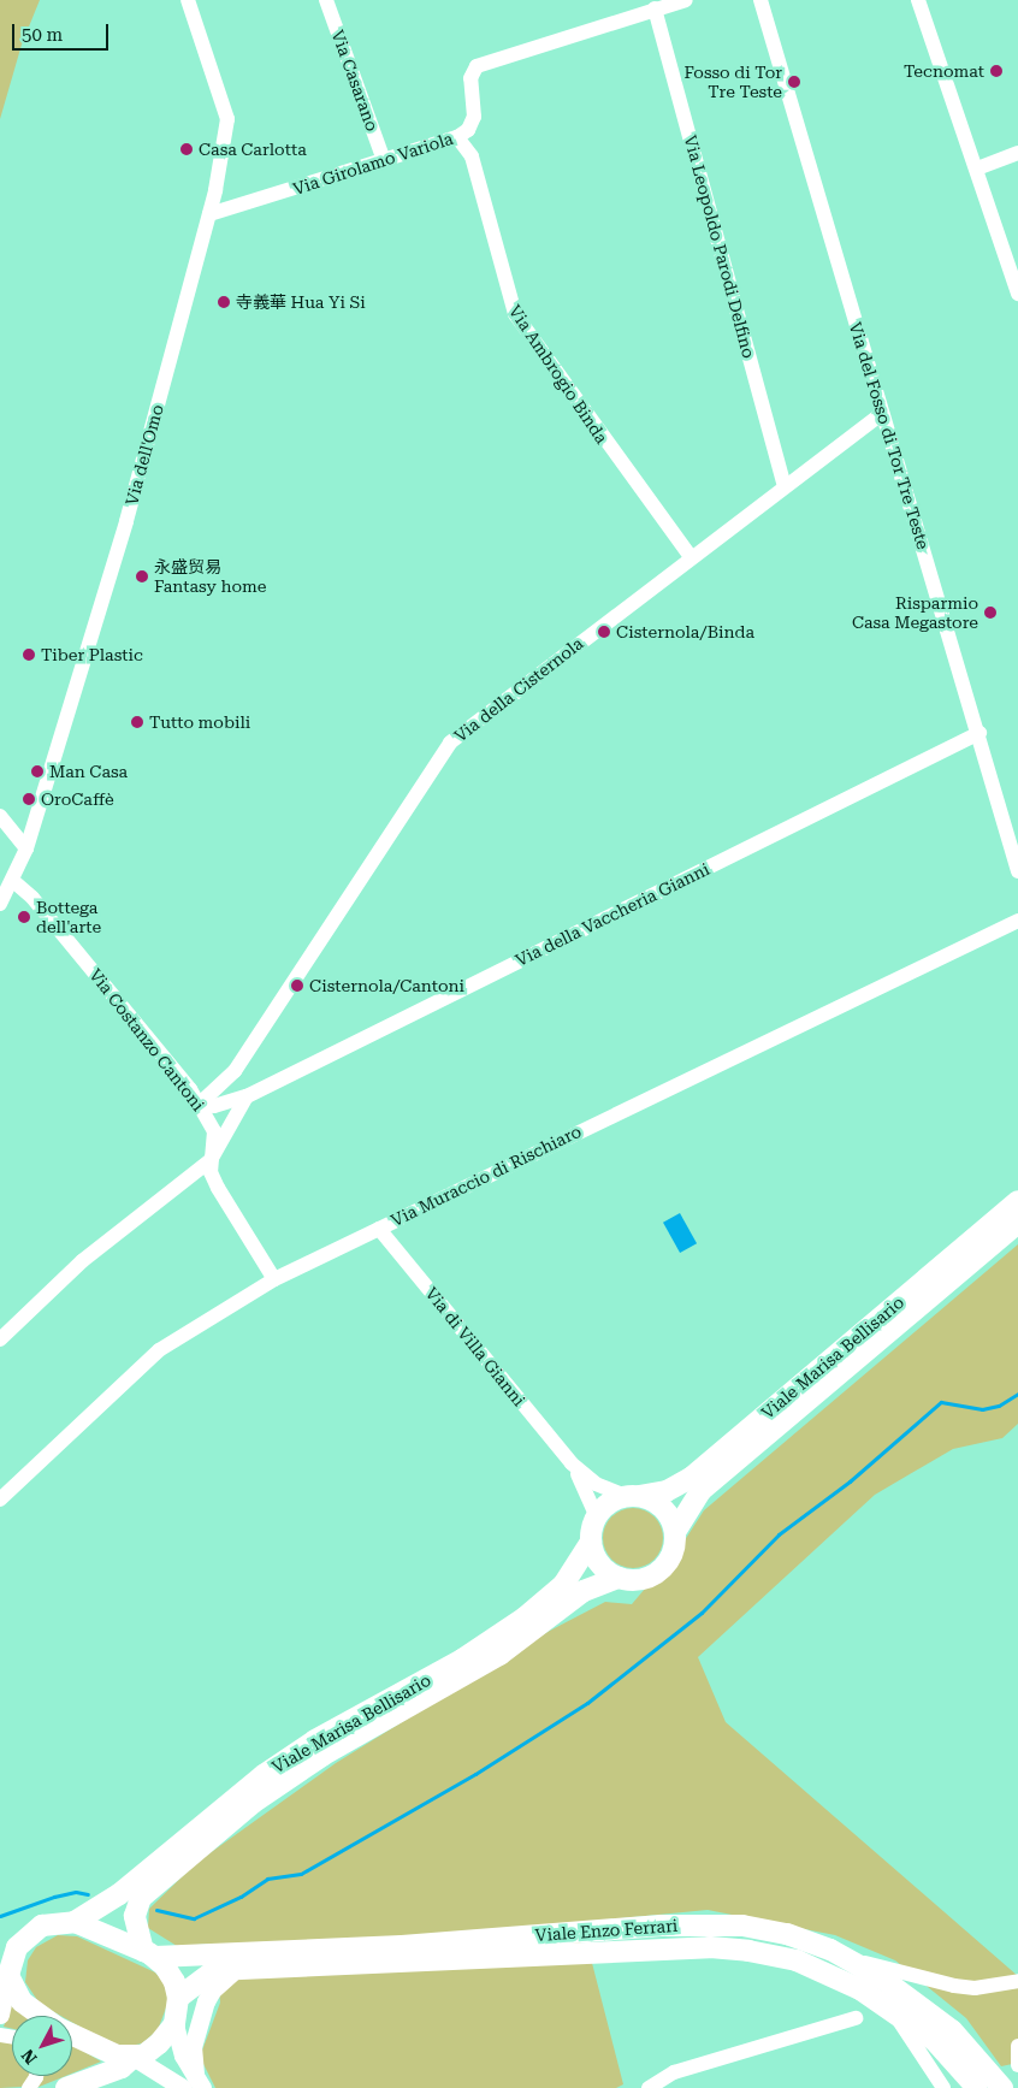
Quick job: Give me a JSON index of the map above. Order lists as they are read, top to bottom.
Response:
{
  "streets": {
    "main road": ["Viale Marisa Bellisario", "Viale Enzo Ferrari"],
    "street": [
      "Via Casarano",
      "Via Girolamo Variola",
      "Via Leopoldo Parodi Delfino",
      "Via Ambrogio Binda",
      "Via del Fosso di Tor Tre Teste",
      "Via dell'Omo",
      "Via della Cisternola",
      "Via della Vaccheria Gianni",
      "Via Costanzo Cantoni",
      "Via Muraccio di Rischiaro",
      "Via di Villa Gianni"
    ]
  },
  "crossings": [
    ["Via Casarano", "Via Girolamo Variola"],
    ["Via Girolamo Variola", "Via Leopoldo Parodi Delfino"],
    ["Via Girolamo Variola", "Via Ambrogio Binda"],
    ["Via Girolamo Variola", "Via dell'Omo"],
    ["Via Leopoldo Parodi Delfino", "Via della Cisternola"],
    ["Via Ambrogio Binda", "Via della Cisternola"],
    ["Via del Fosso di Tor Tre Teste", "Via della Cisternola"],
    ["Via del Fosso di Tor Tre Teste", "Via della Vaccheria Gianni"],
    ["Via dell'Omo", "Via Costanzo Cantoni"],
    ["Via della Cisternola", "Via della Vaccheria Gianni"],
    ["Via della Cisternola", "Via Costanzo Cantoni"],
    ["Via della Vaccheria Gianni", "Via Costanzo Cantoni"],
    ["Via Costanzo Cantoni", "Via Muraccio di Rischiaro"],
    ["Via Muraccio di Rischiaro", "Via di Villa Gianni"],
    ["Via di Villa Gianni", "Viale Marisa Bellisario"],
    ["Viale Marisa Bellisario", "Viale Enzo Ferrari"]
  ],
  "places": [
    "Tecnomat",
    "Fosso di Tor Tre Teste",
    "Casa Carlotta",
    "寺義華 Hua Yi Si",
    "永盛贸易 Fantasy home",
    "Risparmio Casa Megastore",
    "Cisternola/Binda",
    "Tiber Plastic",
    "Tutto mobili",
    "Man Casa",
    "OroCaffè",
    "Bottega dell'arte",
    "Cisternola/Cantoni"
  ],
  "scale_bar": "50 m",
  "north": "bottom left"
}
